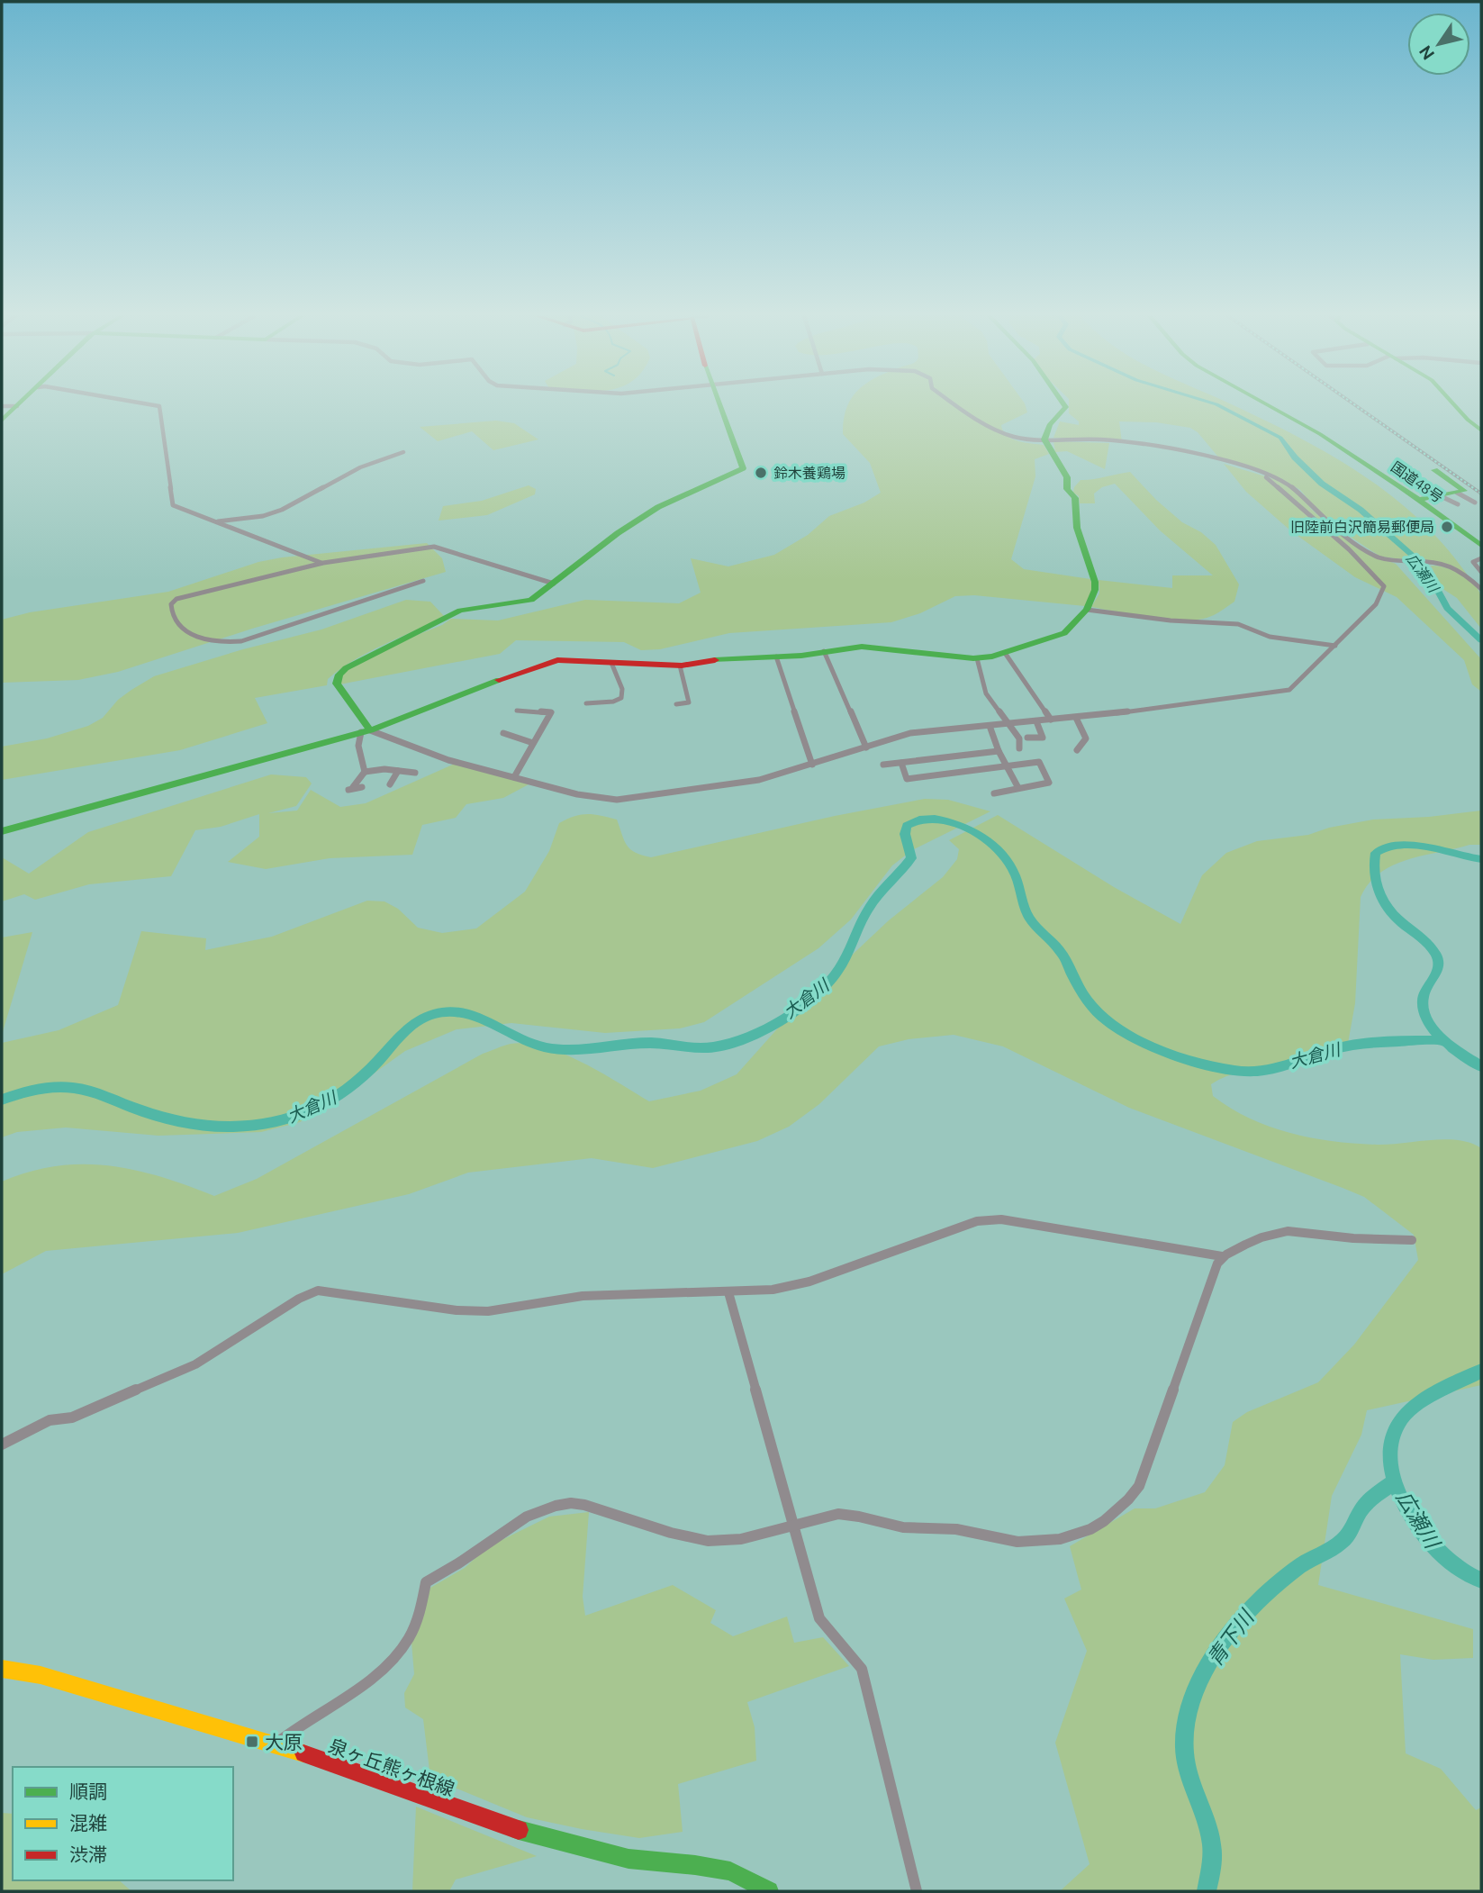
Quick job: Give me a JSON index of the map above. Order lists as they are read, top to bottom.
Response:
{
  "streets": {
    "main road": ["国道48号", "泉ヶ丘熊ヶ根線"]
  },
  "water": ["広瀬川", "大倉川", "青下川"],
  "places": {
    "other": ["鈴木養鶏場", "旧陸前白沢簡易郵便局"],
    "transit": ["大原"]
  },
  "legend": ["順調", "混雑", "渋滞"],
  "north": "bottom left"
}
